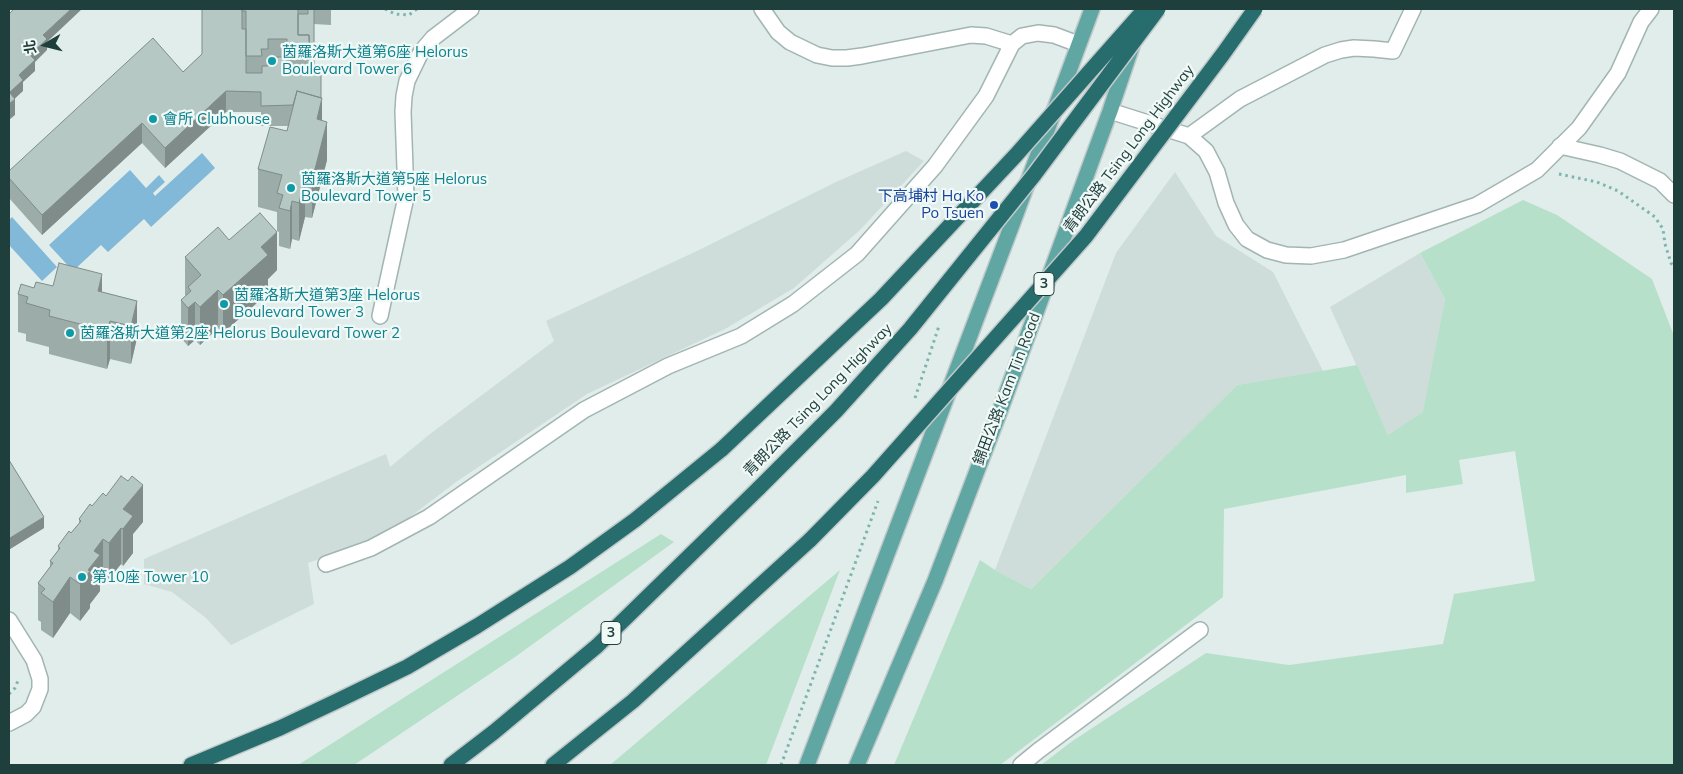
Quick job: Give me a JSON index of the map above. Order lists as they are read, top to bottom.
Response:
{
  "streets": {
    "highway": ["青朗公路 Tsing Long Highway", "3"],
    "main road": ["錦田公路 Kam Tin Road"]
  },
  "places": [
    "茵羅洛斯大道第6座 Helorus Boulevard Tower 6",
    "會所 Clubhouse",
    "茵羅洛斯大道第5座 Helorus Boulevard Tower 5",
    "下高埔村 Ha Ko Po Tsuen",
    "茵羅洛斯大道第3座 Helorus Boulevard Tower 3",
    "茵羅洛斯大道第2座 Helorus Boulevard Tower 2",
    "第10座 Tower 10"
  ],
  "north": "left"
}
